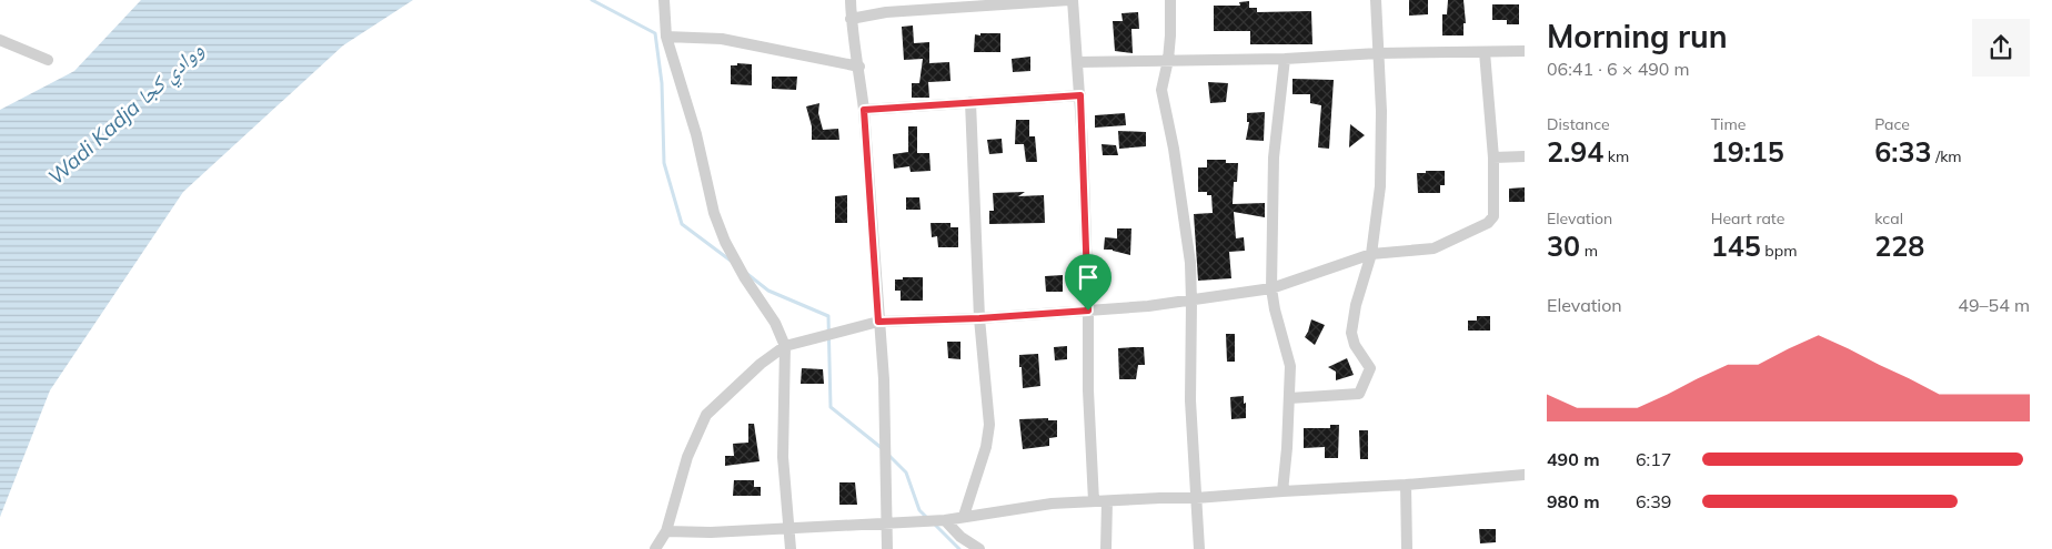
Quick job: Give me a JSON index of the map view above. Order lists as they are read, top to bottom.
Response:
{
  "water": ["Wadi Kadja ووادي كجا"],
  "page": {
    "heading": ["Morning run", "06:41 · 6 × 490 m"],
    "stats": [
      ["Distance", "2.94 km"],
      ["Time", "19:15"],
      ["Pace", "6:33 /km"],
      ["Elevation", "30 m"],
      ["Heart rate", "145 bpm"],
      ["kcal", "228"]
    ],
    "chart": ["Elevation", "49–54 m"],
    "list": [
      {
        "name": "490 m",
        "note": "6:17"
      },
      {
        "name": "980 m",
        "note": "6:39"
      }
    ]
  }
}
